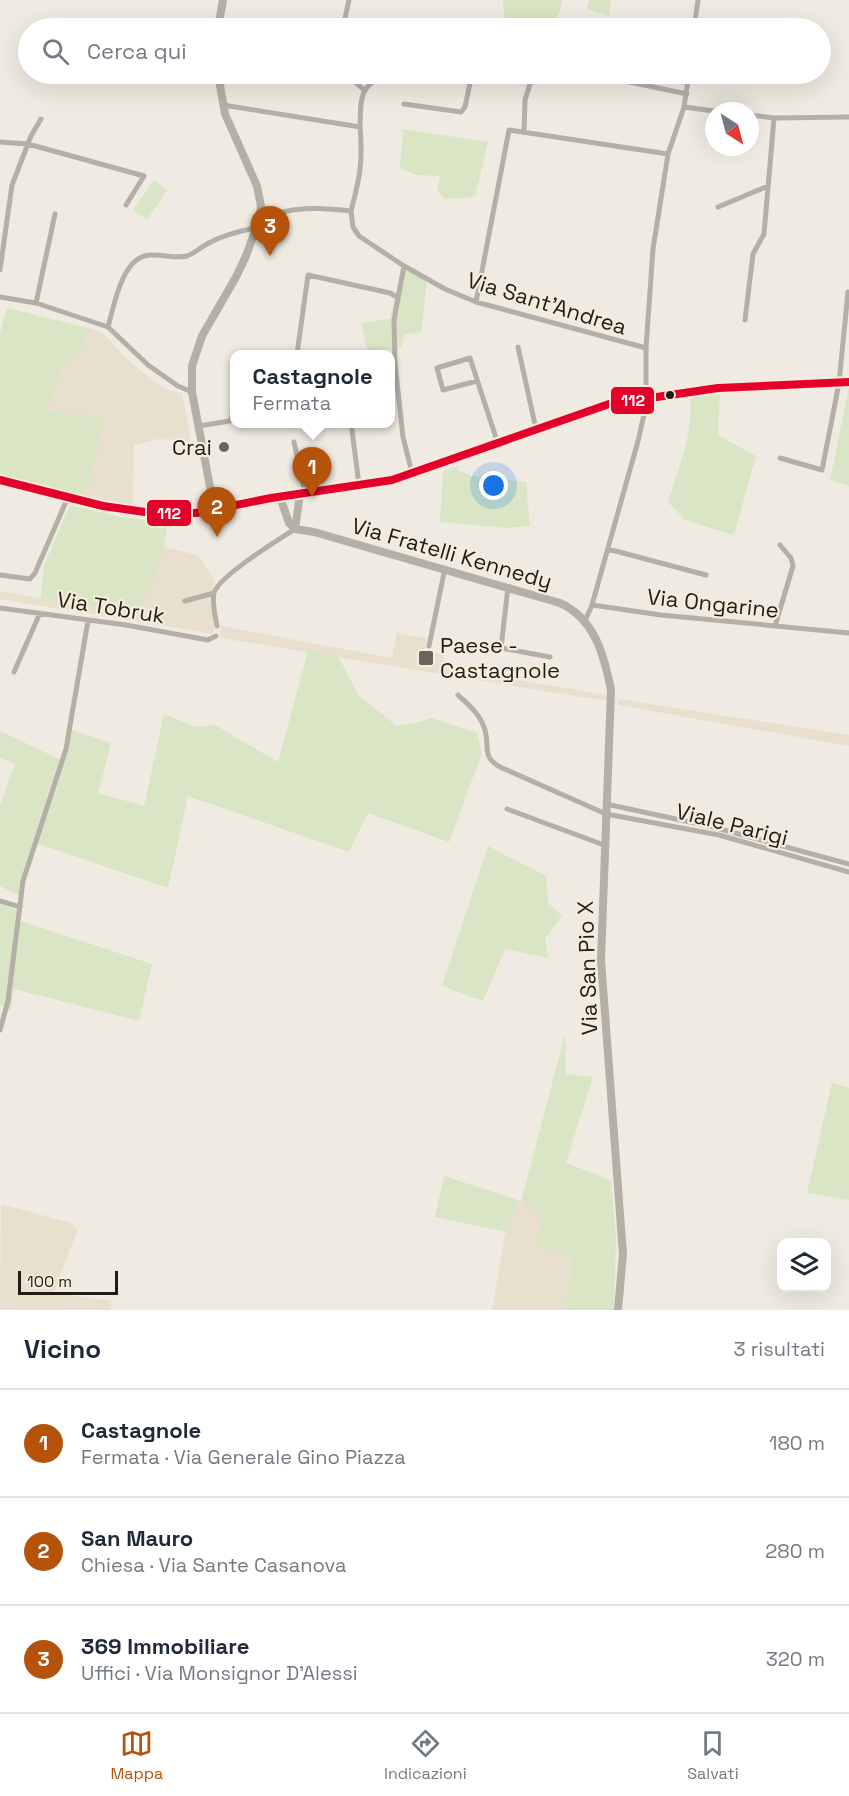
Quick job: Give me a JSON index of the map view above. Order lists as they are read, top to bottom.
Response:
{
  "streets": {
    "main road": ["Via Fratelli Kennedy", "Via San Pio X"],
    "street": [
      "Via Sant'Andrea",
      "Via Ongarine",
      "Via Tobruk",
      "Viale Parigi"
    ]
  },
  "crossings": [
    ["Via Fratelli Kennedy", "Via San Pio X"],
    ["Viale Parigi", "Via San Pio X"]
  ],
  "places": {
    "other": ["Crai"],
    "transit": ["Paese - Castagnole"]
  },
  "lines": ["transit line 112"],
  "scale_bar": "100 m",
  "north": "bottom right",
  "page": {
    "search": "Cerca qui",
    "pins": ["3", "1", "2"],
    "popup": ["Castagnole", "Fermata"],
    "scale": "100 m",
    "heading": ["Vicino", "3 risultati"],
    "list": [
      {
        "mark": "1",
        "name": "Castagnole",
        "note": "Fermata · Via Generale Gino Piazza",
        "value": "180 m"
      },
      {
        "mark": "2",
        "name": "San Mauro",
        "note": "Chiesa · Via Sante Casanova",
        "value": "280 m"
      },
      {
        "mark": "3",
        "name": "369 Immobiliare",
        "note": "Uffici · Via Monsignor D'Alessi",
        "value": "320 m"
      }
    ],
    "nav": ["Mappa", "Indicazioni", "Salvati"]
  }
}
